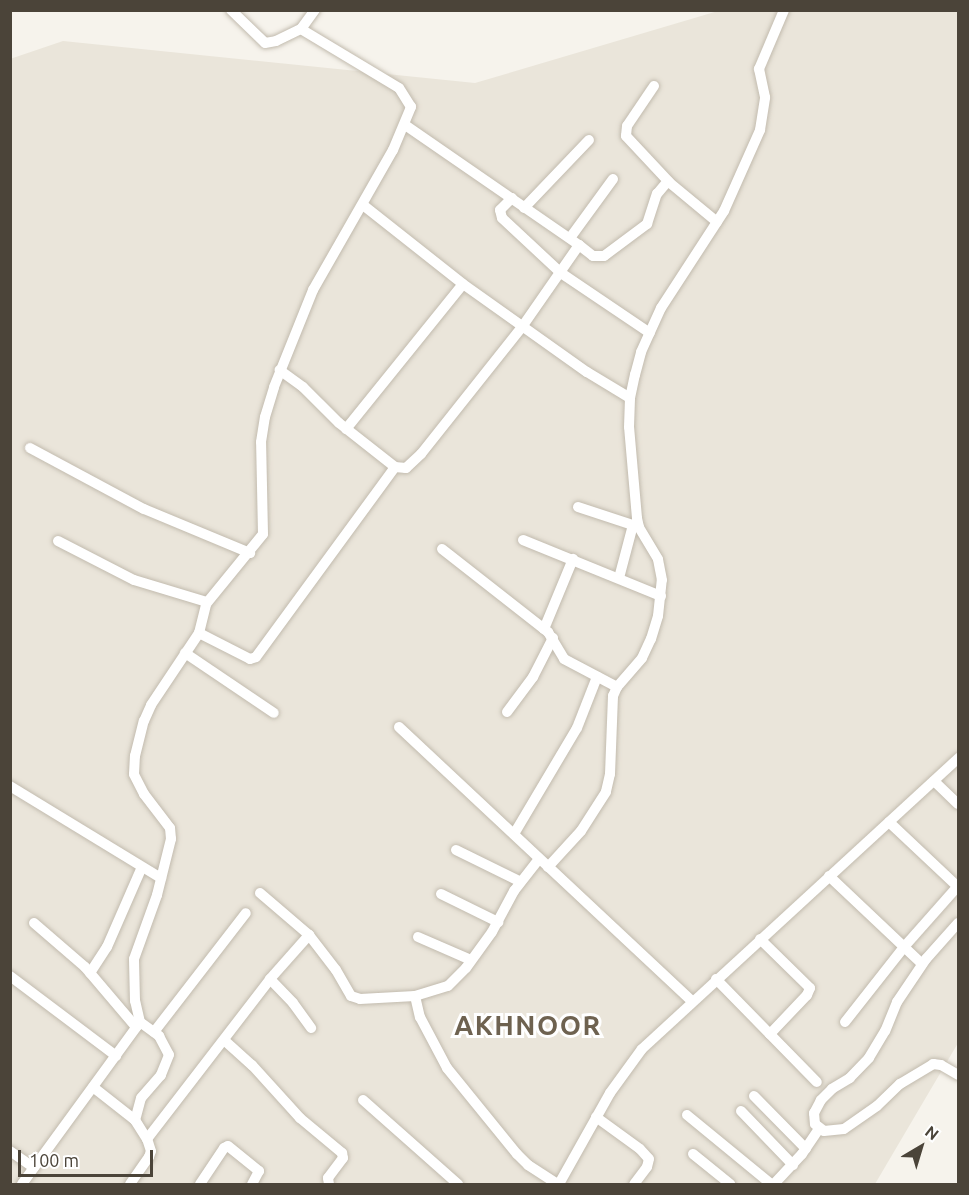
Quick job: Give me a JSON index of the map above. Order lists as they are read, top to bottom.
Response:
{
  "districts": ["AKHNOOR"],
  "scale_bar": "100 m",
  "north": "top right"
}
